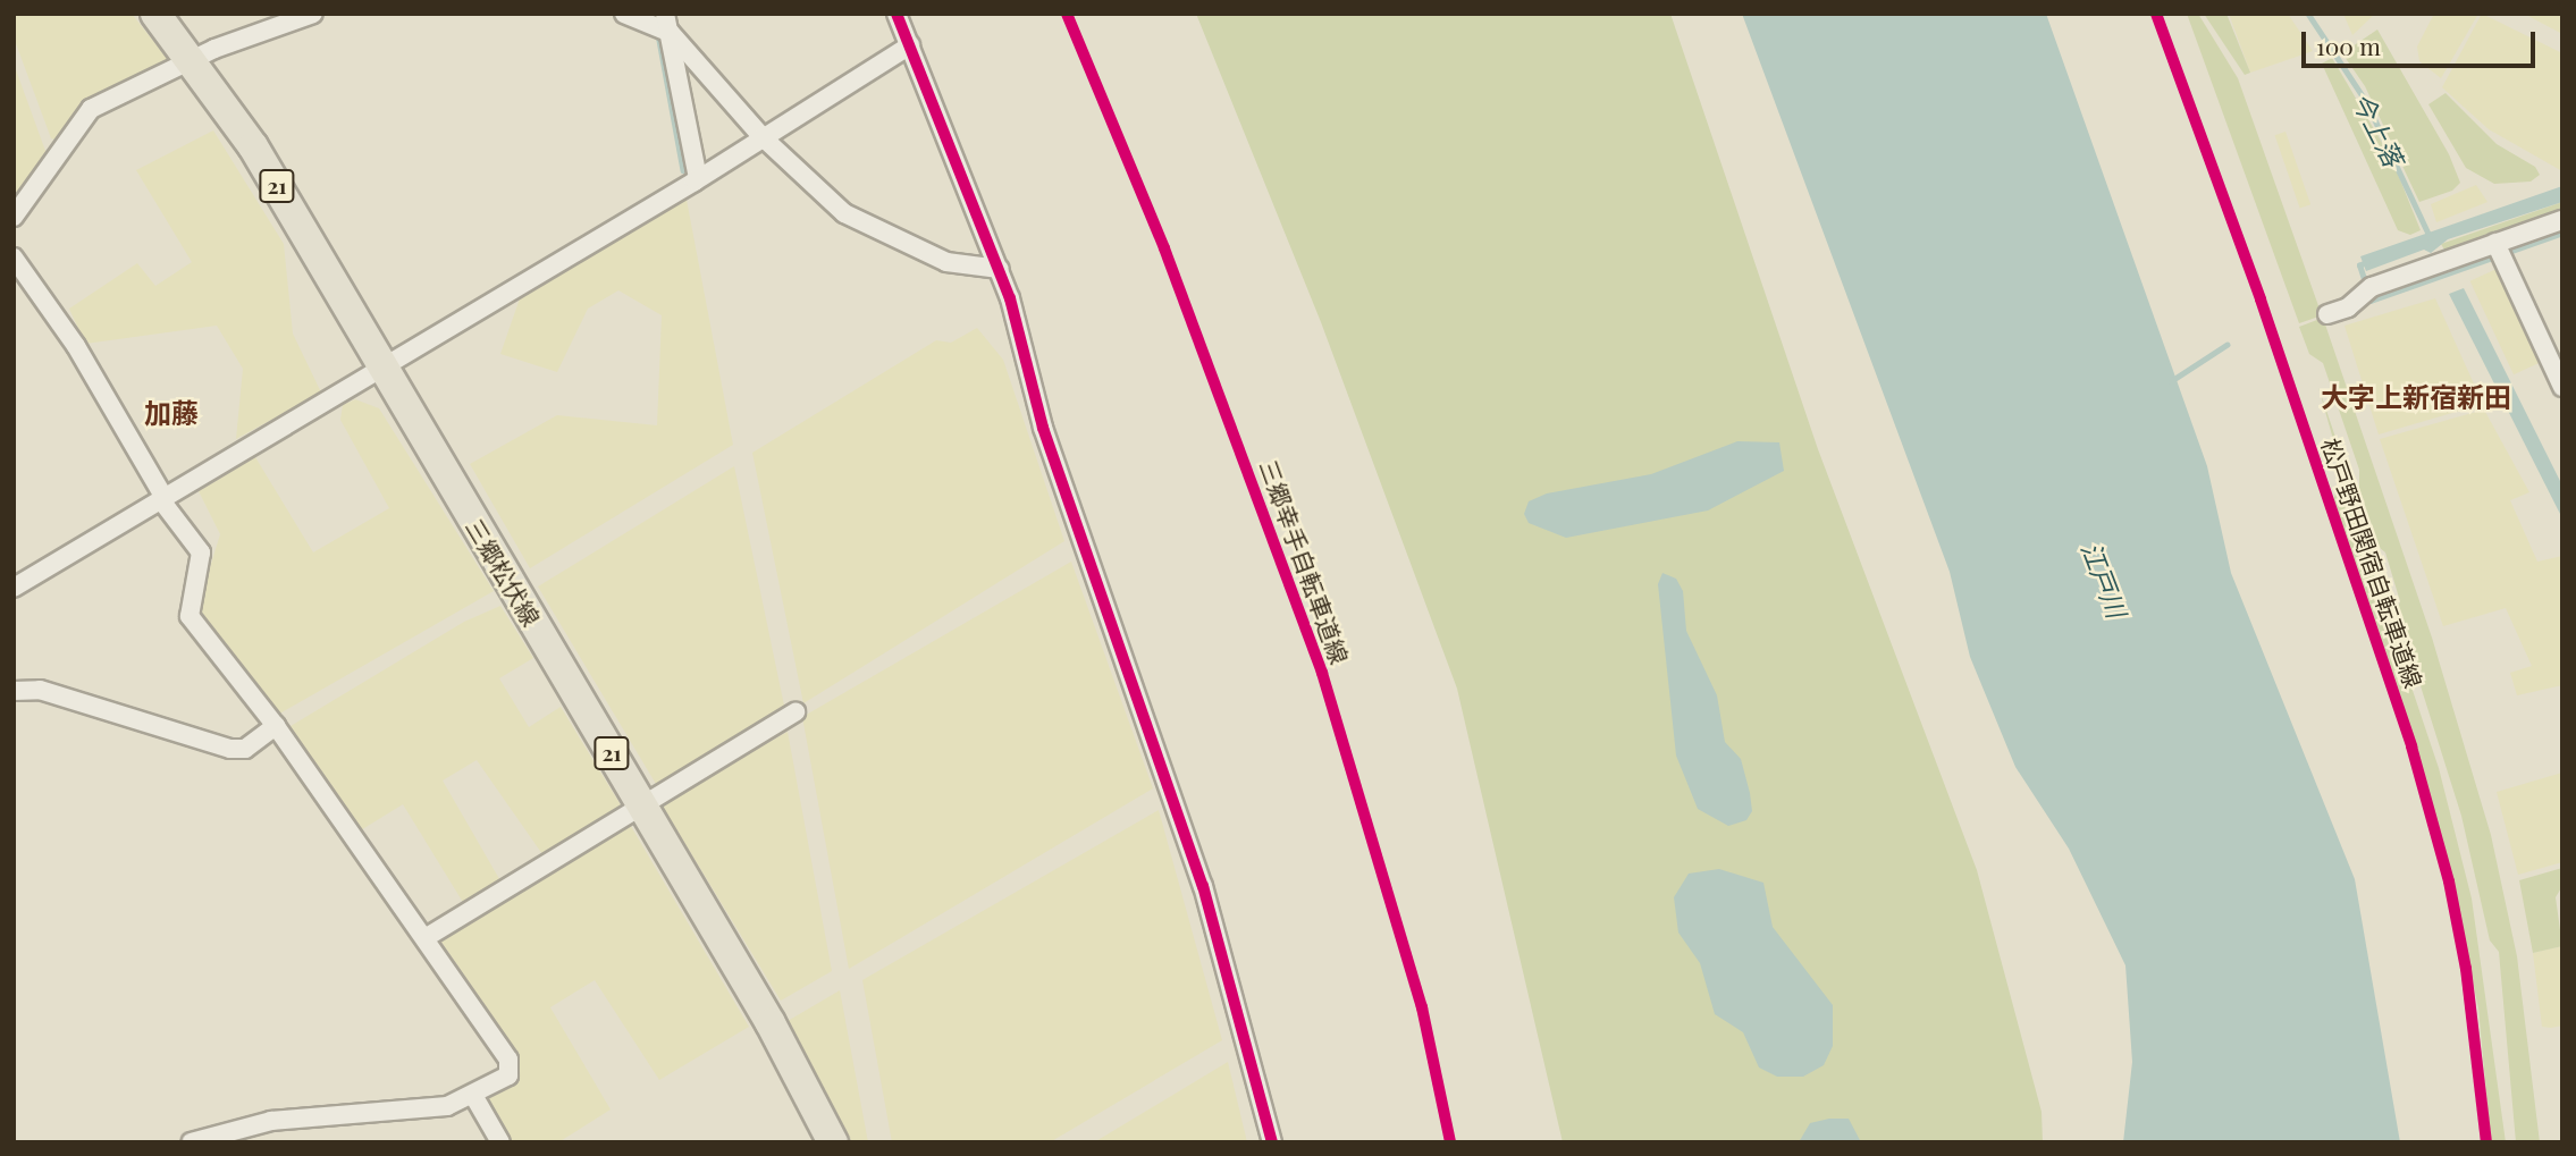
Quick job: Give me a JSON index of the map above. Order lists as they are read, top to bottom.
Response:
{
  "streets": {
    "main road": ["21", "三郷松伏線"],
    "cycle path": ["三郷幸手自転車道線", "松戸野田関宿自転車道線"]
  },
  "districts": ["大字上新宿新田", "加藤"],
  "water": ["今上落", "江戸川"],
  "scale_bar": "100 m"
}
